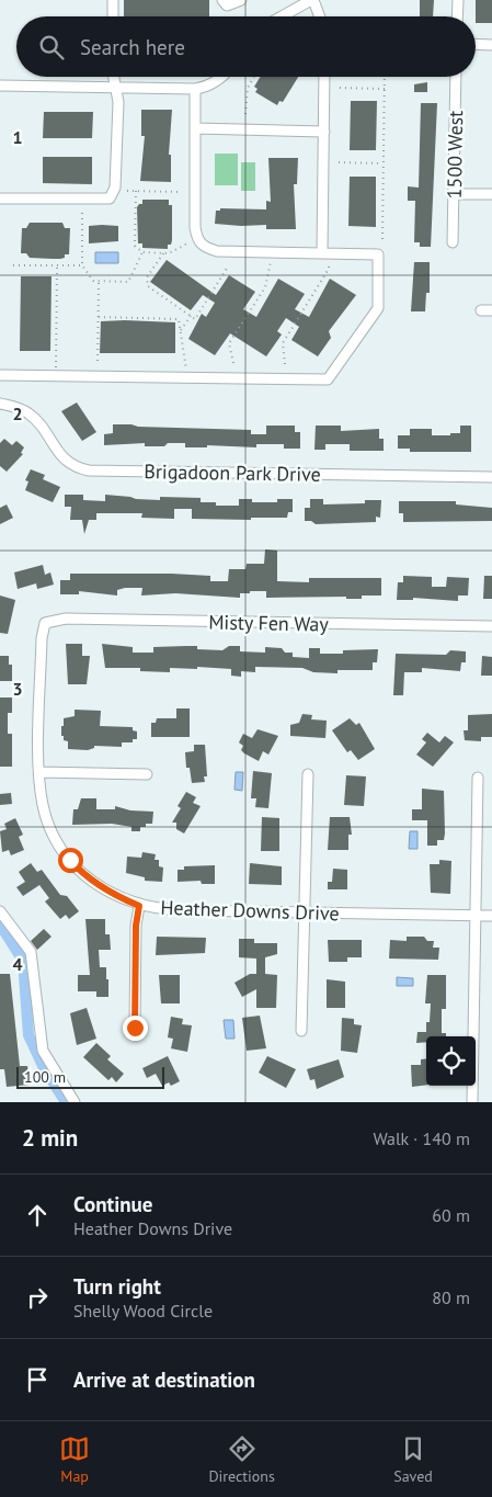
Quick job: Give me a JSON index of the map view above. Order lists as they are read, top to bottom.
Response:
{
  "streets": {
    "street": [
      "1500 West",
      "Brigadoon Park Drive",
      "Misty Fen Way",
      "Heather Downs Drive"
    ]
  },
  "crossings": [
    ["Misty Fen Way", "Heather Downs Drive"]
  ],
  "scale_bar": "100 m",
  "page": {
    "search": "Search here",
    "scale": "100 m",
    "heading": ["2 min", "Walk · 140 m"],
    "list": [
      ["Continue", "Heather Downs Drive", "60 m"],
      ["Turn right", "Shelly Wood Circle", "80 m"],
      "Arrive at destination"
    ],
    "nav": ["Map", "Directions", "Saved"]
  },
  "grid": {
    "rows": [
      "1",
      "2",
      "3",
      "4"
    ]
  }
}
